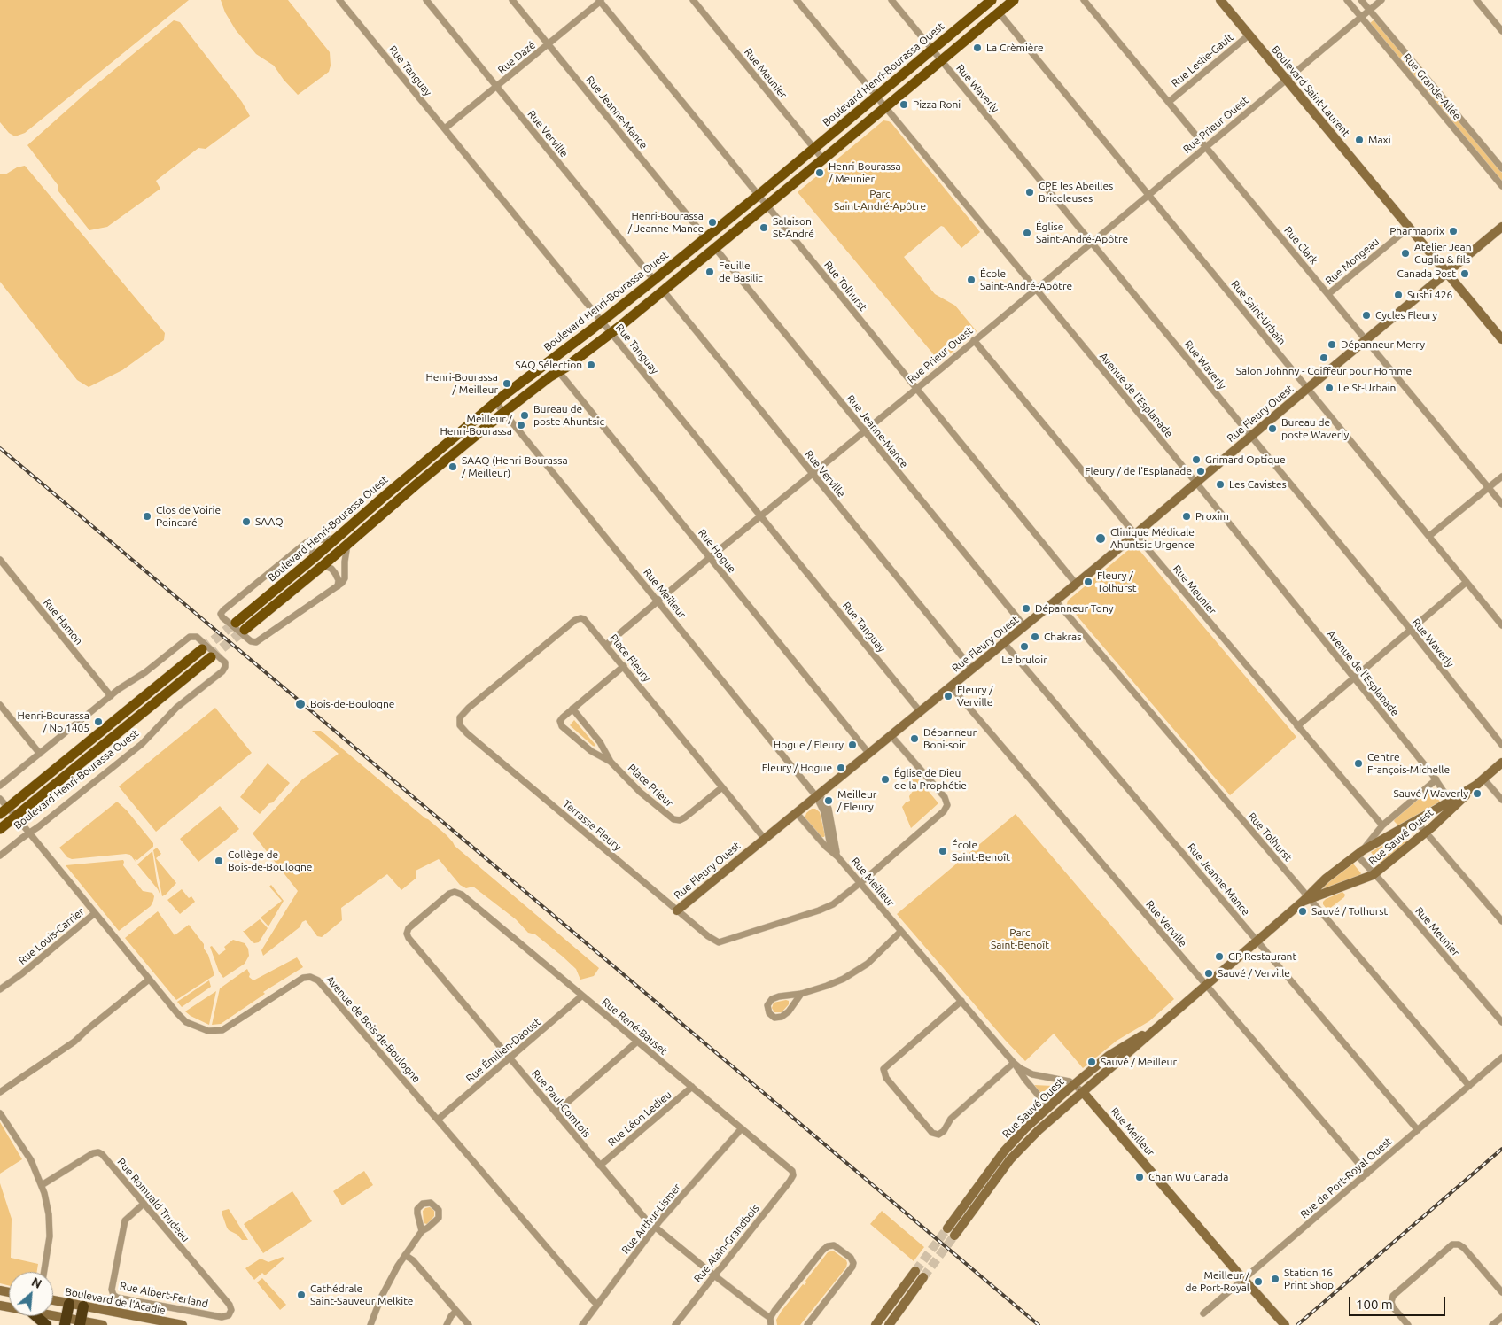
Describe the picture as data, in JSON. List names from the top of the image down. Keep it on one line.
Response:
{"streets":{"main road":["Boulevard Henri-Bourassa Ouest","Boulevard Saint-Laurent","Rue Fleury Ouest","Rue Meilleur","Rue Sauvé Ouest","Boulevard de l'Acadie"],"street":["Rue Dazé","Rue Leslie-Gault","Rue Tanguay","Rue Meunier","Rue Grande-Allée","Rue Waverly","Rue Jeanne-Mance","Rue Prieur Ouest","Rue Verville","Rue Clark","Rue Mongeau","Rue Tolhurst","Rue Saint-Urbain","Avenue de l'Esplanade","Rue Hogue","Rue Hamon","Place Fleury","Place Prieur","Terrasse Fleury","Rue Louis-Carrier","Rue René-Bauset","Avenue de Bois-de-Boulogne","Rue Émilien-Daoust","Rue Paul-Comtois","Rue Léon Ledieu","Rue de Port-Royal Ouest","Rue Romuald Trudeau","Rue Arthur-Lismer","Rue Alain-Grandbois","Rue Albert-Ferland"]},"crossings":[["Rue Dazé","Rue Tanguay"],["Rue Dazé","Rue Jeanne-Mance"],["Rue Dazé","Rue Verville"],["Rue Dazé","Rue Tolhurst"],["Rue Leslie-Gault","Boulevard Saint-Laurent"],["Rue Leslie-Gault","Rue Clark"],["Rue Tanguay","Boulevard Henri-Bourassa Ouest"],["Rue Tanguay","Rue Prieur Ouest"],["Rue Tanguay","Rue Fleury Ouest"],["Rue Meunier","Boulevard Henri-Bourassa Ouest"],["Rue Meunier","Rue Prieur Ouest"],["Rue Meunier","Rue Fleury Ouest"],["Rue Meunier","Rue Sauvé Ouest"],["Boulevard Henri-Bourassa Ouest","Rue Waverly"],["Boulevard Henri-Bourassa Ouest","Rue Jeanne-Mance"],["Boulevard Henri-Bourassa Ouest","Rue Verville"],["Boulevard Henri-Bourassa Ouest","Rue Tolhurst"],["Boulevard Henri-Bourassa Ouest","Avenue de l'Esplanade"],["Boulevard Henri-Bourassa Ouest","Rue Hogue"],["Boulevard Henri-Bourassa Ouest","Rue Meilleur"],["Boulevard Henri-Bourassa Ouest","Rue Hamon"],["Boulevard Henri-Bourassa Ouest","Avenue de Bois-de-Boulogne"],["Rue Grande-Allée","Rue Prieur Ouest"],["Rue Waverly","Rue Prieur Ouest"],["Rue Waverly","Rue Fleury Ouest"],["Boulevard Saint-Laurent","Rue Prieur Ouest"],["Boulevard Saint-Laurent","Rue Mongeau"],["Boulevard Saint-Laurent","Rue Fleury Ouest"],["Rue Jeanne-Mance","Rue Prieur Ouest"],["Rue Jeanne-Mance","Rue Fleury Ouest"],["Rue Jeanne-Mance","Rue Sauvé Ouest"],["Rue Jeanne-Mance","Rue de Port-Royal Ouest"],["Rue Prieur Ouest","Rue Verville"],["Rue Prieur Ouest","Rue Clark"],["Rue Prieur Ouest","Rue Tolhurst"],["Rue Prieur Ouest","Rue Saint-Urbain"],["Rue Prieur Ouest","Avenue de l'Esplanade"],["Rue Prieur Ouest","Rue Hogue"],["Rue Prieur Ouest","Rue Meilleur"],["Rue Prieur Ouest","Place Fleury"],["Rue Verville","Rue Fleury Ouest"],["Rue Verville","Rue Sauvé Ouest"],["Rue Verville","Rue de Port-Royal Ouest"],["Rue Clark","Rue Mongeau"],["Rue Clark","Rue Fleury Ouest"],["Rue Tolhurst","Rue Fleury Ouest"],["Rue Tolhurst","Rue Sauvé Ouest"],["Rue Tolhurst","Rue de Port-Royal Ouest"],["Rue Saint-Urbain","Rue Fleury Ouest"],["Avenue de l'Esplanade","Rue Fleury Ouest"],["Avenue de l'Esplanade","Rue Sauvé Ouest"],["Rue Fleury Ouest","Rue Hogue"],["Rue Fleury Ouest","Rue Meilleur"],["Rue Fleury Ouest","Place Fleury"],["Rue Fleury Ouest","Terrasse Fleury"],["Rue Meilleur","Terrasse Fleury"],["Rue Meilleur","Rue Sauvé Ouest"],["Rue Meilleur","Rue de Port-Royal Ouest"],["Place Fleury","Place Prieur"],["Place Fleury","Terrasse Fleury"],["Rue Louis-Carrier","Avenue de Bois-de-Boulogne"],["Rue René-Bauset","Rue Émilien-Daoust"],["Rue René-Bauset","Rue Paul-Comtois"],["Rue René-Bauset","Rue Léon Ledieu"],["Rue René-Bauset","Rue Arthur-Lismer"],["Rue René-Bauset","Rue Alain-Grandbois"],["Avenue de Bois-de-Boulogne","Rue Émilien-Daoust"],["Avenue de Bois-de-Boulogne","Rue Arthur-Lismer"],["Rue Émilien-Daoust","Rue Paul-Comtois"],["Rue Paul-Comtois","Rue Léon Ledieu"],["Rue Paul-Comtois","Rue Arthur-Lismer"],["Rue Paul-Comtois","Rue Alain-Grandbois"],["Rue Romuald Trudeau","Rue Albert-Ferland"]],"parks":["Parc Saint-André-Apôtre","Parc Saint-Benoît"],"places":["La Crèmière","Pizza Roni","Maxi","Henri-Bourassa / Meunier","CPE les Abeilles Bricoleuses","Henri-Bourassa / Jeanne-Mance","Salaison St-André","Pharmaprix","Église Saint-André-Apôtre","Atelier Jean Guglia & fils","Feuille de Basilic","Canada Post","École Saint-André-Apôtre","Sushi 426","Cycles Fleury","Dépanneur Merry","Salon Johnny - Coiffeur pour Homme","SAQ Sélection","Henri-Bourassa / Meilleur","Le St-Urbain","Bureau de poste Ahuntsic","Meilleur / Henri-Bourassa","Bureau de poste Waverly","Grimard Optique","SAAQ (Henri-Bourassa / Meilleur)","Fleury / de l'Esplanade","Les Cavistes","Clos de Voirie Poincaré","Proxim","SAAQ","Clinique Médicale Ahuntsic Urgence","Fleury / Tolhurst","Dépanneur Tony","Chakras","Le bruloir","Fleury / Verville","Bois-de-Boulogne","Henri-Bourassa / No 1405","Dépanneur Boni-soir","Hogue / Fleury","Centre François-Michelle","Fleury / Hogue","Église de Dieu de la Prophétie","Sauvé / Waverly","Meilleur / Fleury","École Saint-Benoît","Collège de Bois-de-Boulogne","Sauvé / Tolhurst","GP Restaurant","Sauvé / Verville","Sauvé / Meilleur","Chan Wu Canada","Station 16 Print Shop","Meilleur / de Port-Royal","Cathédrale Saint-Sauveur Melkite"],"scale_bar":"100 m","north":"top right"}
